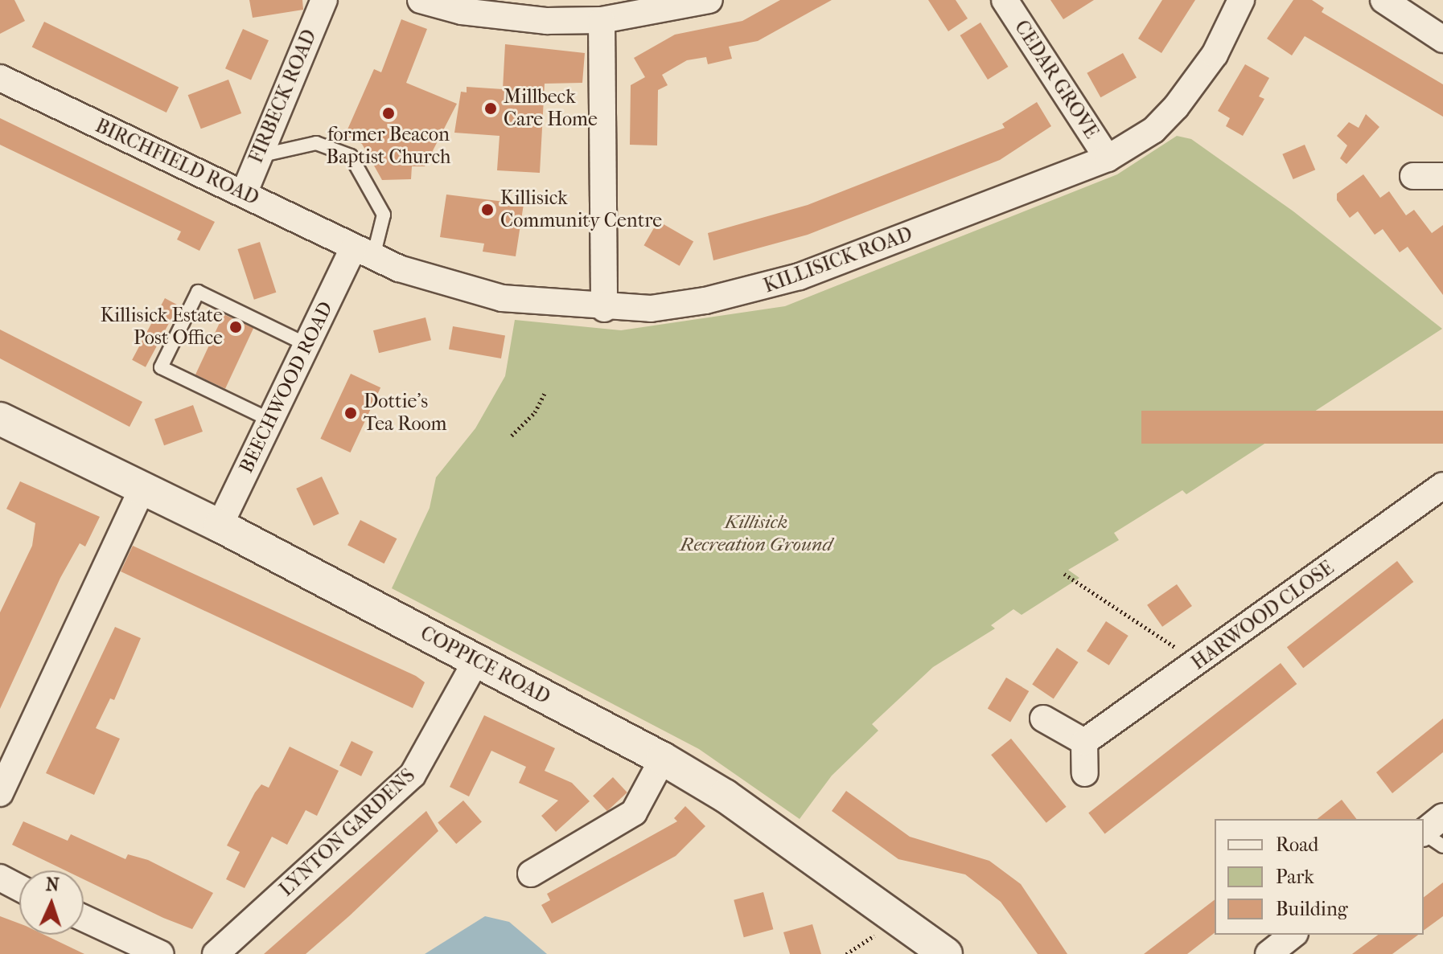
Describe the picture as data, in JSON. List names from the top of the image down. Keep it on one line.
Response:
{"streets":{"street":["CEDAR GROVE","FIRBECK ROAD","BIRCHFIELD ROAD","KILLISICK ROAD","BEECHWOOD ROAD","HARWOOD CLOSE","COPPICE ROAD","LYNTON GARDENS"]},"crossings":[["CEDAR GROVE","KILLISICK ROAD"],["FIRBECK ROAD","BIRCHFIELD ROAD"],["BIRCHFIELD ROAD","KILLISICK ROAD"],["BIRCHFIELD ROAD","BEECHWOOD ROAD"],["KILLISICK ROAD","BEECHWOOD ROAD"],["BEECHWOOD ROAD","COPPICE ROAD"],["COPPICE ROAD","LYNTON GARDENS"]],"parks":["Killisick Recreation Ground"],"places":["Millbeck Care Home","former Beacon Baptist Church","Killisick Community Centre","Killisick Estate Post Office","Dottie's Tea Room"],"legend":["Road","Park","Building"],"north":"top"}
